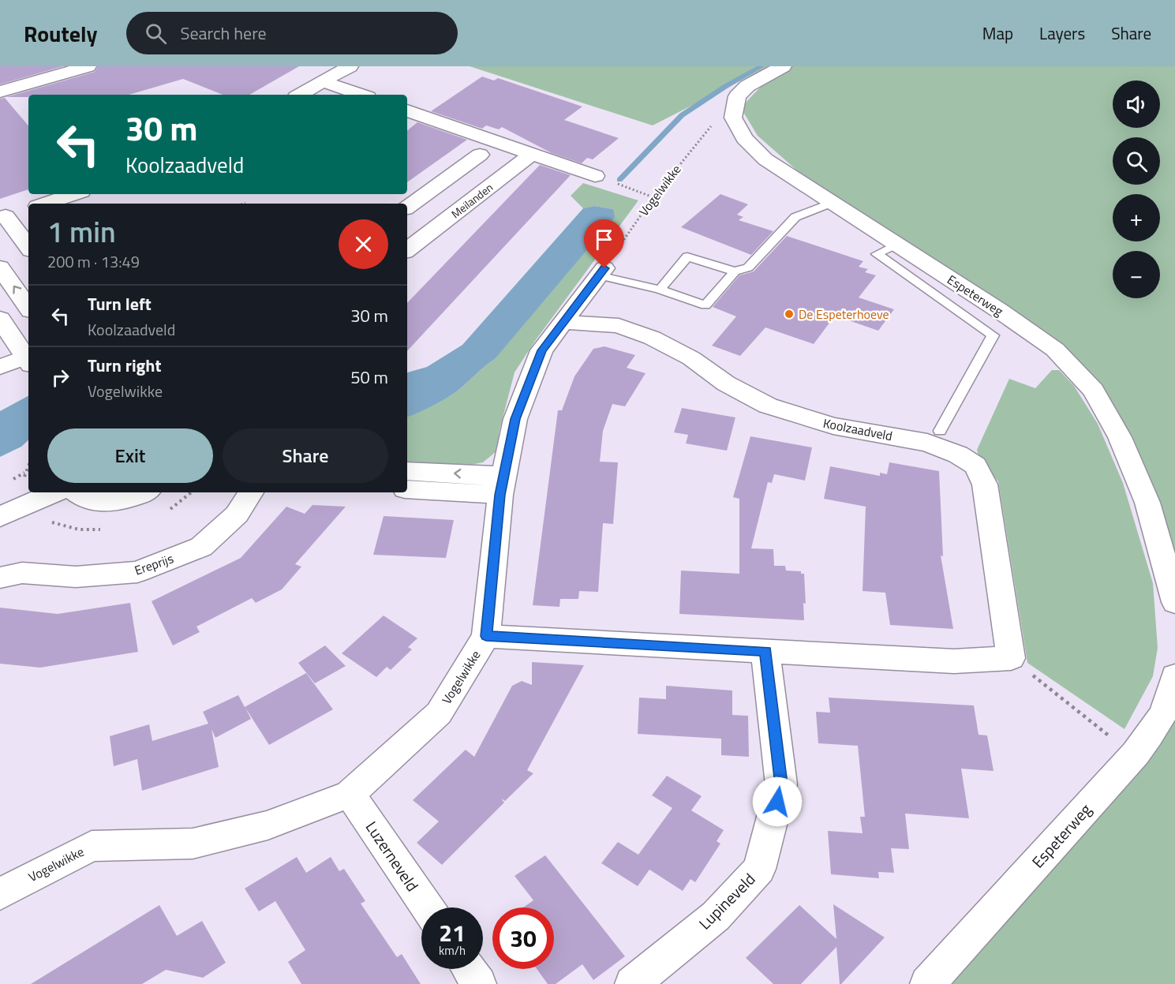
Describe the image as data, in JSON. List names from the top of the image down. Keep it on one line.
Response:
{"streets":{"street":["Vogelwikke","Meilanden","Espeterweg","Koolzaadveld","Ereprijs","Luzerneveld","Lupineveld"]},"crossings":[["Vogelwikke","Espeterweg"],["Vogelwikke","Koolzaadveld"],["Vogelwikke","Luzerneveld"]],"places":["De Espeterhoeve"],"page":{"header":"Routely","search":"Search here","nav":["Map","Layers","Share"],"map_buttons":["+","−"],"turn":["30 m","Koolzaadveld"],"heading":["1 min","200 m · 13:49"],"list":[{"name":"Turn left","note":"Koolzaadveld","value":"30 m"},{"name":"Turn right","note":"Vogelwikke","value":"50 m"}],"buttons":["Exit","Share"],"speed":"21 km/h","limit":"30"}}
